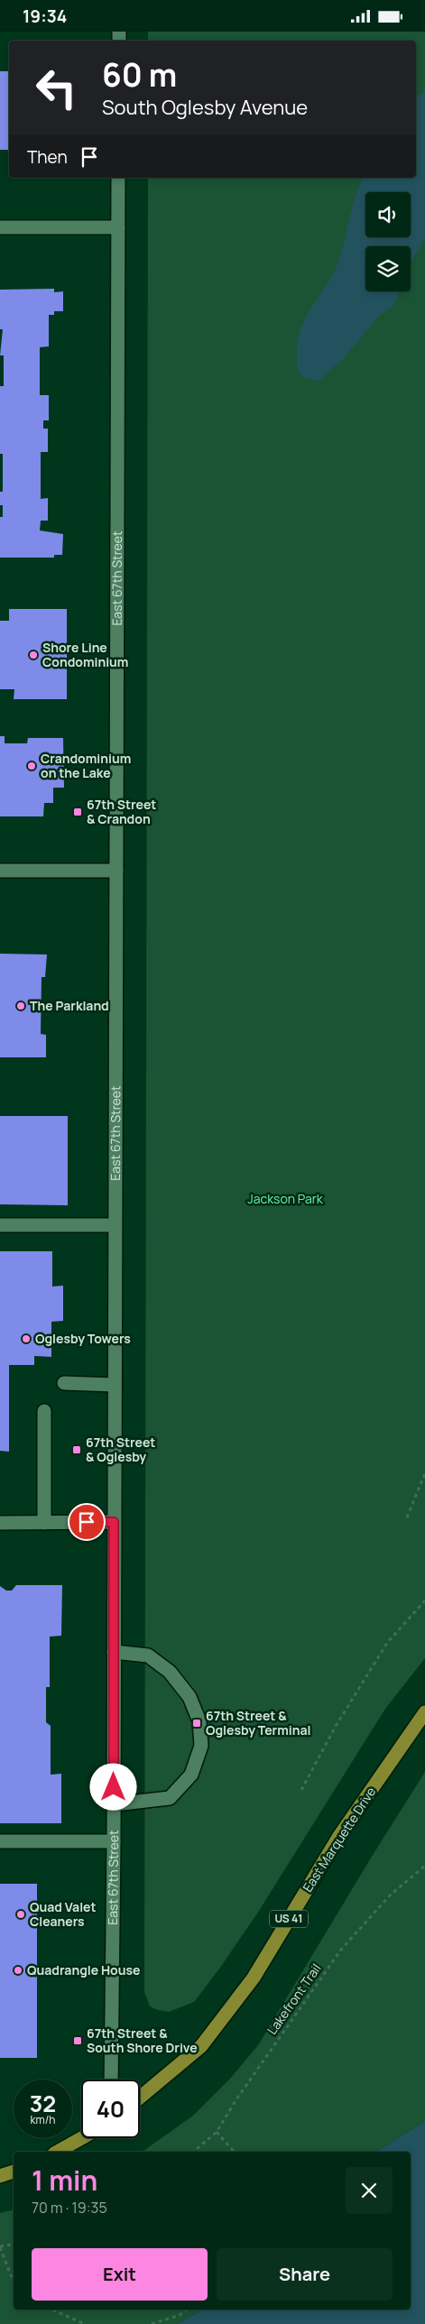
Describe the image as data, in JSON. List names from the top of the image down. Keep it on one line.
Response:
{"streets":{"main road":["East Marquette Drive","US 41"],"street":["East 67th Street"],"path":["Lakefront Trail"]},"parks":["Jackson Park"],"places":{"other":["Shore Line Condominium","Crandominium on the Lake","The Parkland","Oglesby Towers","Quad Valet Cleaners","Quadrangle House"],"transit":["67th Street & Crandon","67th Street & Oglesby","67th Street & Oglesby Terminal","67th Street & South Shore Drive"]},"page":{"status":"19:34","turn":["60 m","South Oglesby Avenue"],"then":"Then","speed":"32 km/h","limit":"40","heading":["1 min","70 m · 19:35"],"buttons":["Exit","Share"]}}
